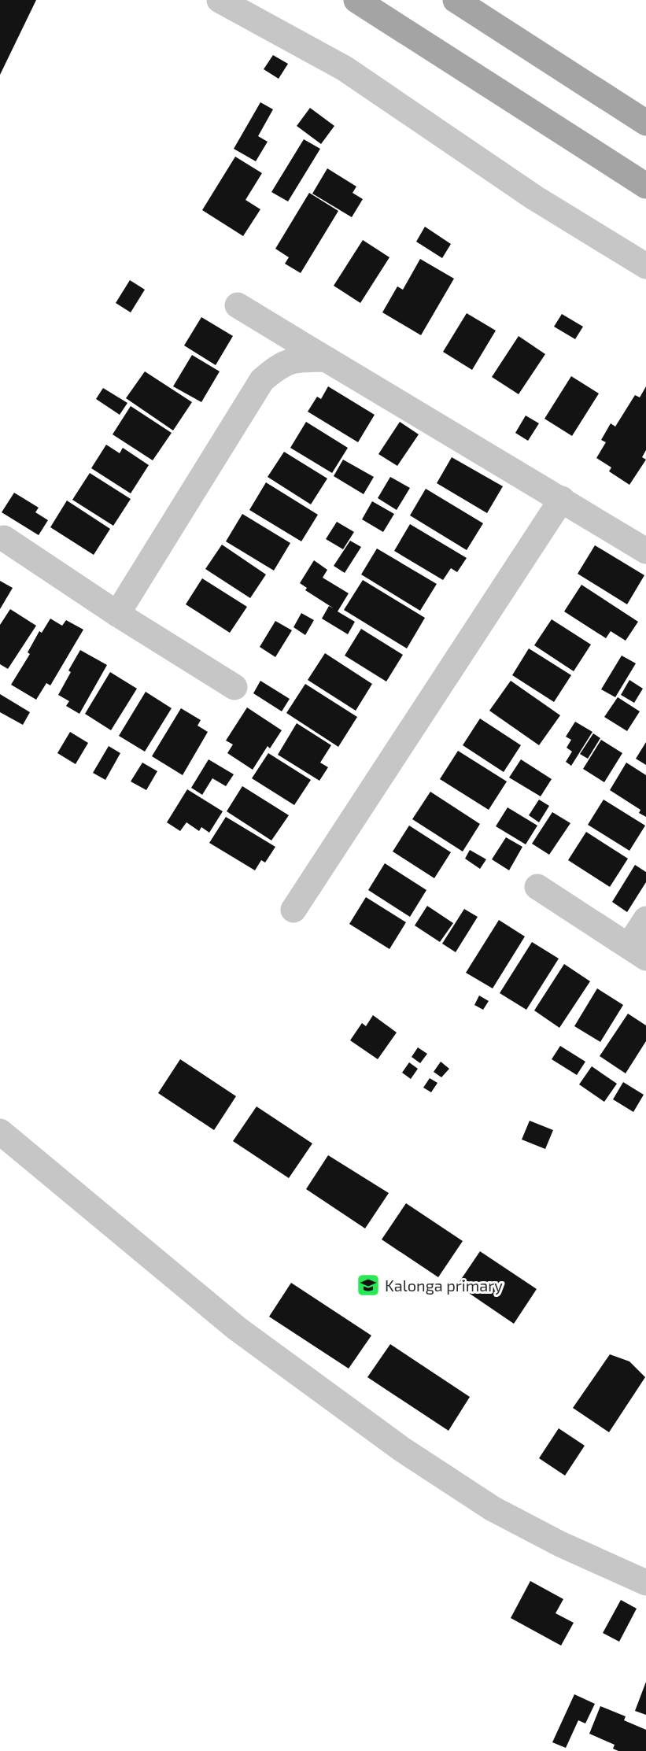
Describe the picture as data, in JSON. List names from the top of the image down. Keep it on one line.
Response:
{"places":{"school or university":["Kalonga primary"]}}
